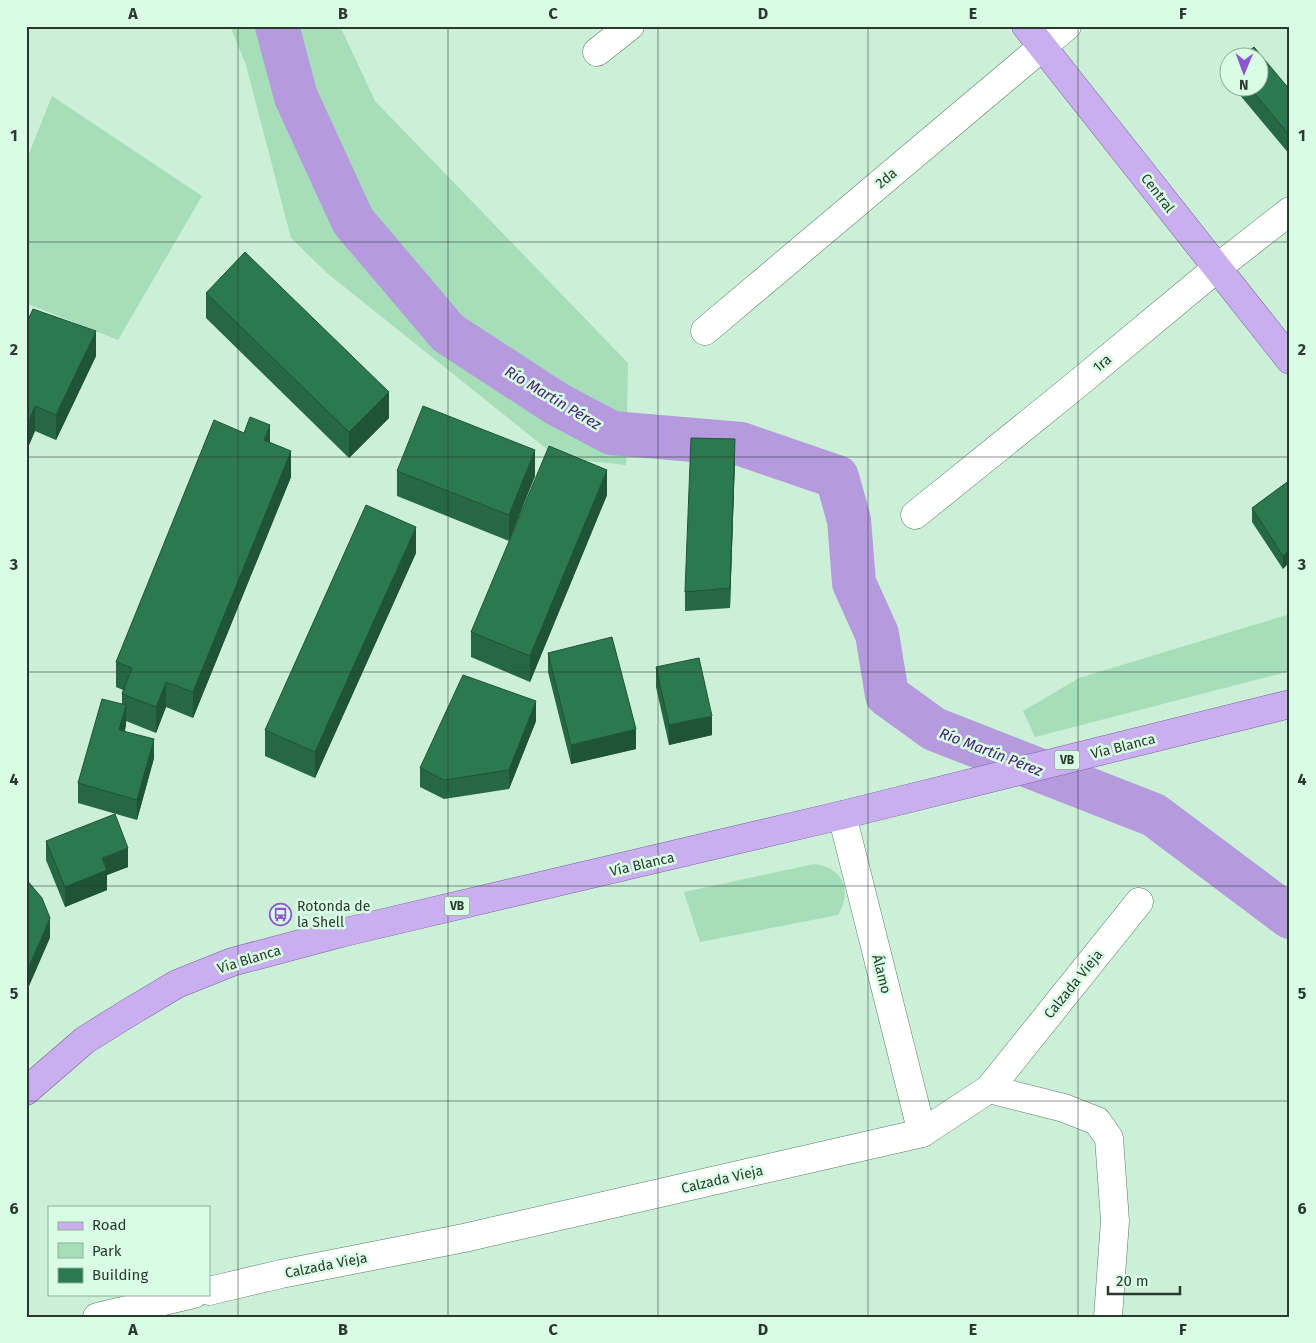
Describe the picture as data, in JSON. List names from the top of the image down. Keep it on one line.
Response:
{"streets":{"main road":["Central","Vía Blanca","VB"],"street":["2da","1ra","Álamo","Calzada Vieja"]},"crossings":[["2da","Central"],["Central","1ra"],["Vía Blanca","Álamo"],["Álamo","Calzada Vieja"]],"water":["Río Martín Pérez"],"places":{"bus stop":["Rotonda de la Shell"]},"legend":["Road","Park","Building"],"scale_bar":"20 m","north":"bottom","grid":{"columns":["A","B","C","D","E","F"],"rows":["1","2","3","4","5","6"]}}
